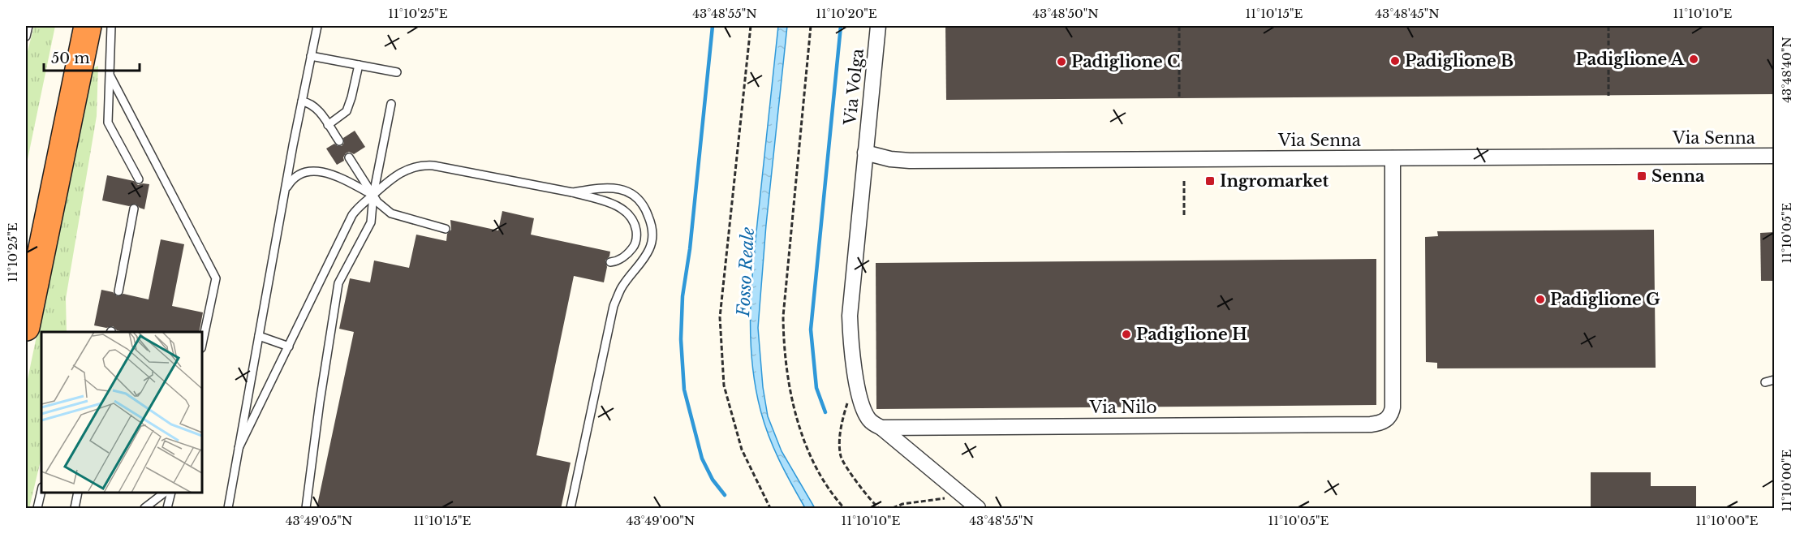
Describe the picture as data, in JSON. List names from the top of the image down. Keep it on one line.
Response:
{"streets":{"street":["Via Volga","Via Senna","Via Nilo"]},"crossings":[["Via Volga","Via Senna"],["Via Senna","Via Nilo"]],"water":["Fosso Reale"],"places":{"other":["Padiglione A","Padiglione B","Padiglione C","Padiglione G","Padiglione H"],"transit":["Senna","Ingromarket"]},"scale_bar":"50 m","coordinates":["11°10'25\"E","43°48'55\"N","11°10'20\"E","43°48'50\"N","11°10'15\"E","43°48'45\"N","11°10'10\"E","43°48'40\"N","11°10'05\"E","11°10'00\"E","43°49'05\"N","43°49'00\"N"]}
